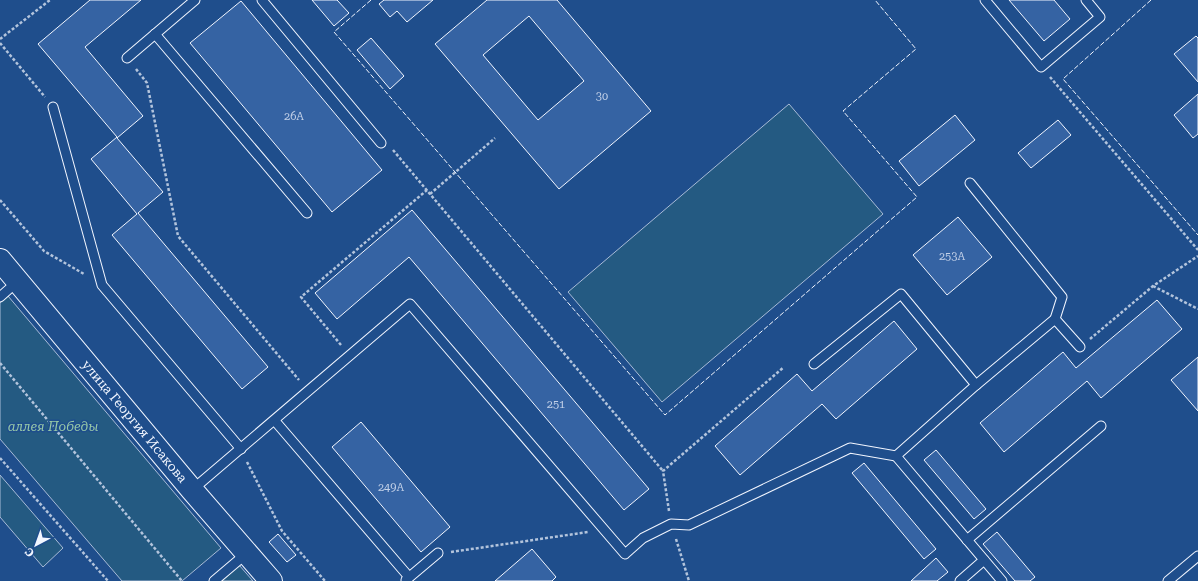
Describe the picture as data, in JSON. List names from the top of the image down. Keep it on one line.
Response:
{"streets":{"street":["улица Георгия Исакова"]},"parks":["аллея Победы"],"house_numbers":["30","26А","253А","251","249А"],"north":"bottom left"}
